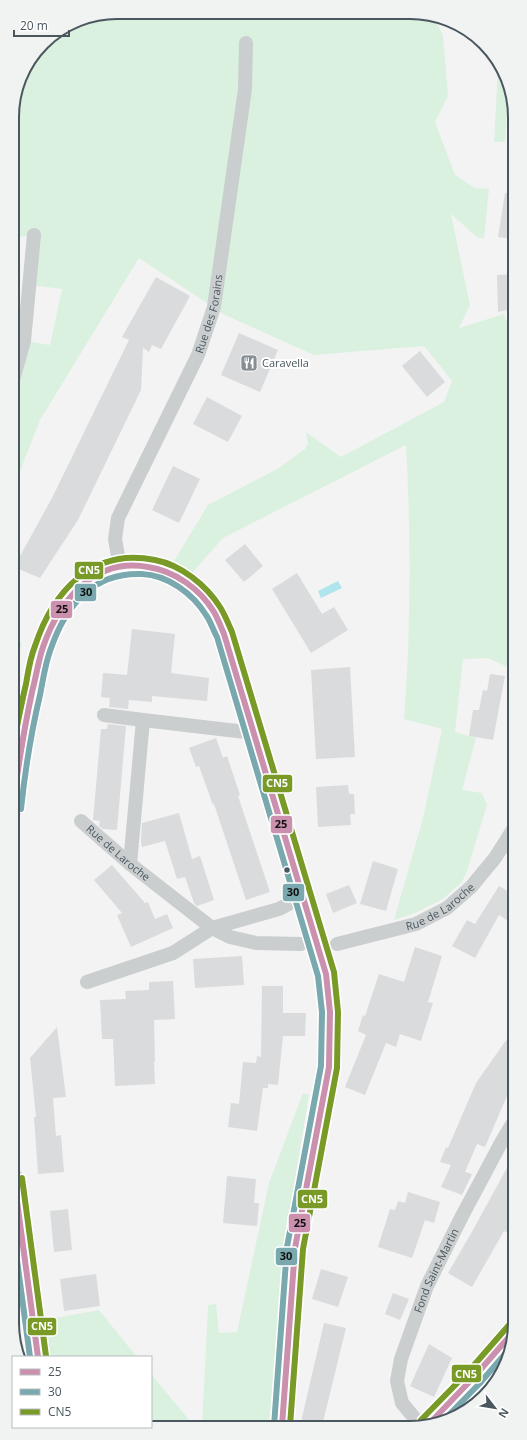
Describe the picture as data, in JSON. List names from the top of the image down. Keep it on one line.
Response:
{"streets":{"street":["Rue des Forains","Rue de Laroche","Fond Saint-Martin"]},"places":{"restaurant":["Caravella"]},"lines":["transit line CN5","transit line 25","transit line 30"],"legend":["25","30","CN5"],"scale_bar":"20 m","north":"bottom right"}
